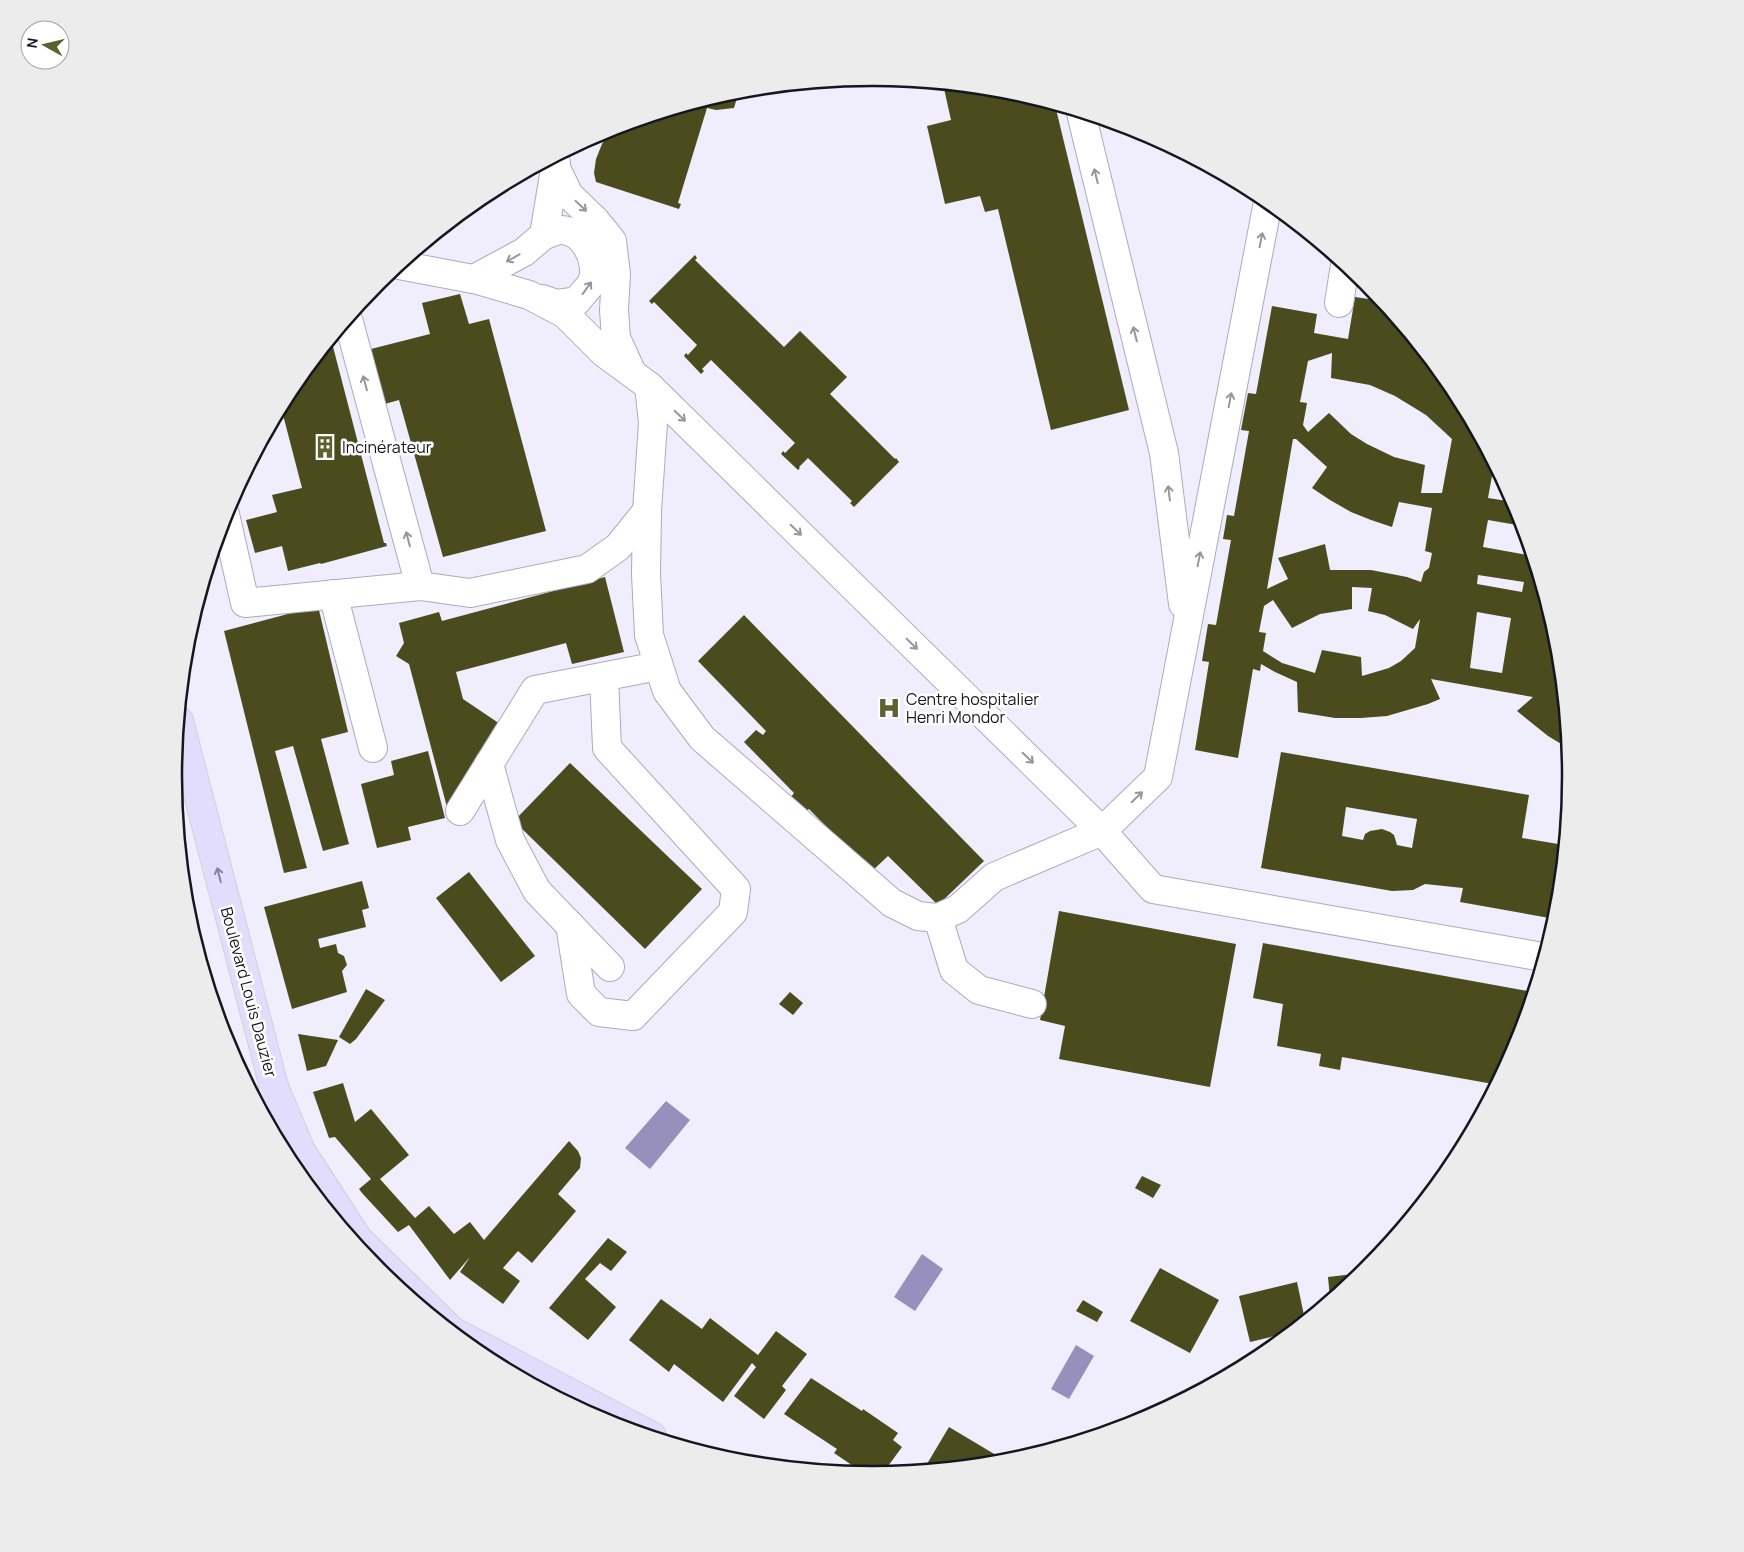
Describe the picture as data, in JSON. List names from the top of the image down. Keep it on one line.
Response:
{"streets":{"main road":["Boulevard Louis Dauzier"]},"one_way":["Boulevard Louis Dauzier"],"places":{"building":["Incinérateur"],"hospital":["Centre hospitalier Henri Mondor"]},"north":"left"}
